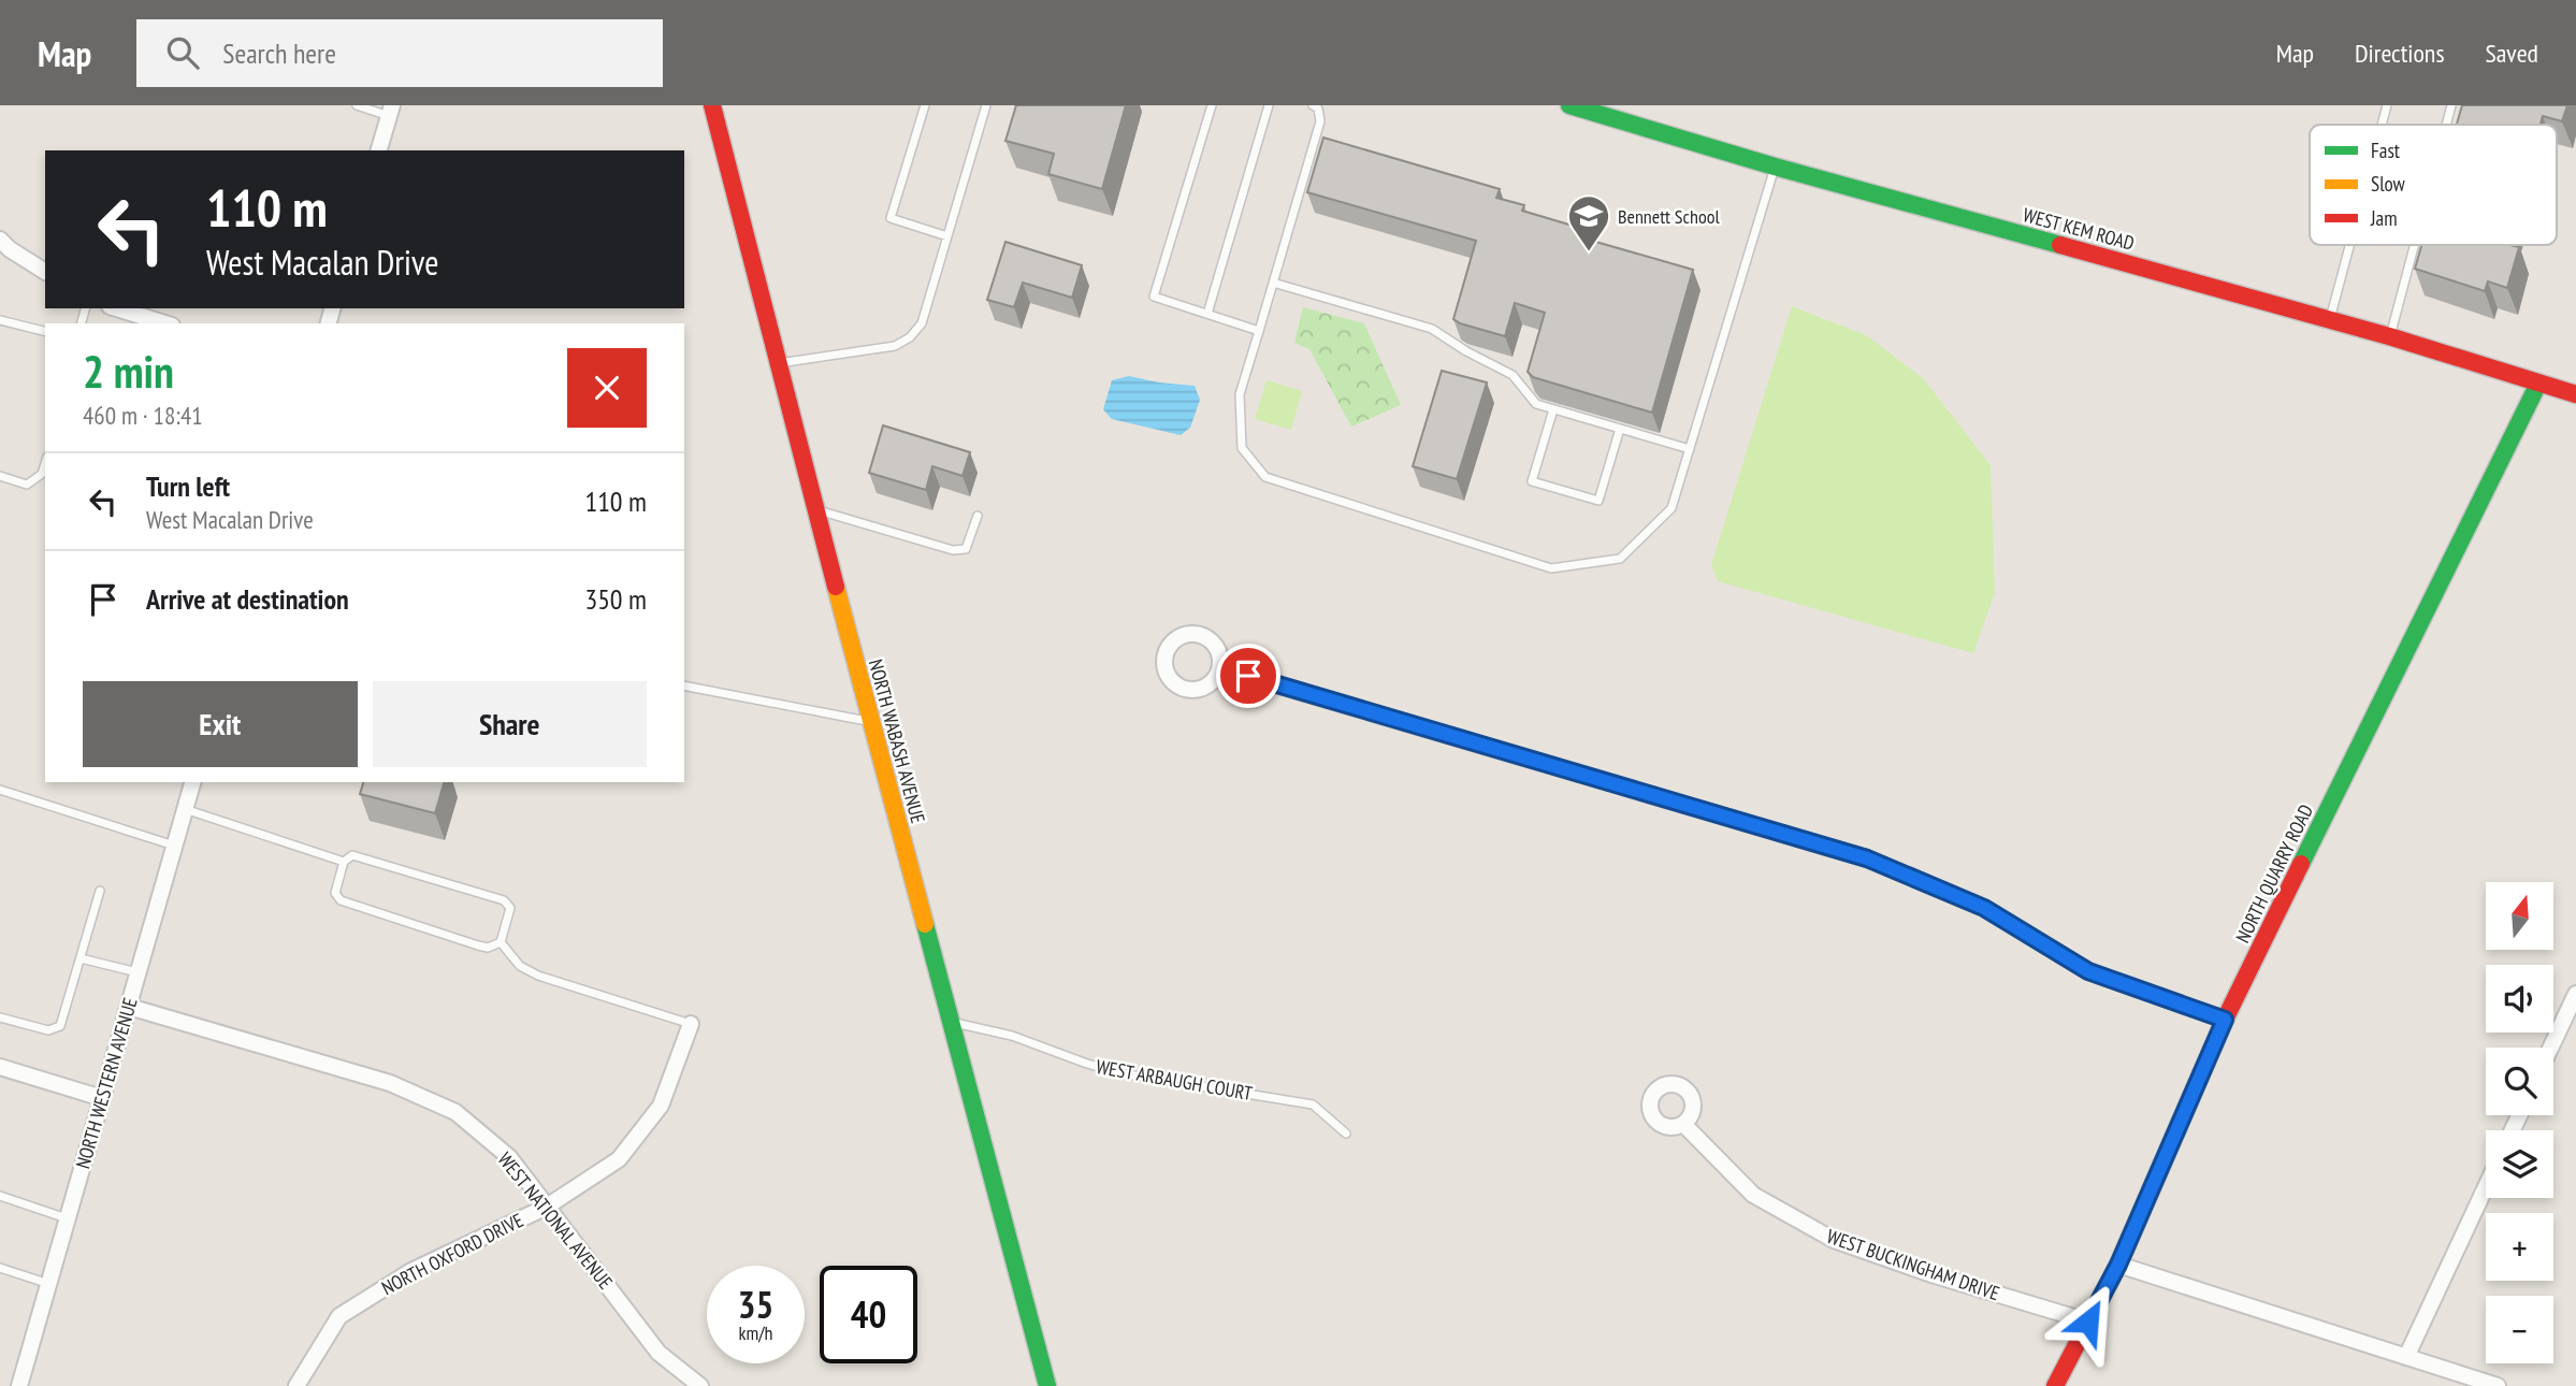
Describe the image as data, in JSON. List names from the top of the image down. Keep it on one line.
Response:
{"streets":{"street":["WEST KEM ROAD","NORTH WABASH AVENUE","NORTH QUARRY ROAD","NORTH WESTERN AVENUE","WEST NATIONAL AVENUE","NORTH OXFORD DRIVE","WEST BUCKINGHAM DRIVE"],"lane":["WEST ARBAUGH COURT"]},"crossings":[["WEST KEM ROAD","NORTH QUARRY ROAD"],["NORTH WABASH AVENUE","WEST ARBAUGH COURT"],["NORTH QUARRY ROAD","WEST BUCKINGHAM DRIVE"],["NORTH WESTERN AVENUE","WEST NATIONAL AVENUE"],["WEST NATIONAL AVENUE","NORTH OXFORD DRIVE"]],"places":{"school or university":["Bennett School"]},"legend":["Fast","Slow","Jam"],"north":"top","page":{"header":"Map","search":"Search here","nav":["Map","Directions","Saved"],"turn":["110 m","West Macalan Drive"],"heading":["2 min","460 m · 18:41"],"list":[{"name":"Turn left","note":"West Macalan Drive","value":"110 m"},{"name":"Arrive at destination","value":"350 m"}],"buttons":["Exit","Share"],"map_buttons":["+","−"],"speed":"35 km/h","limit":"40"}}
